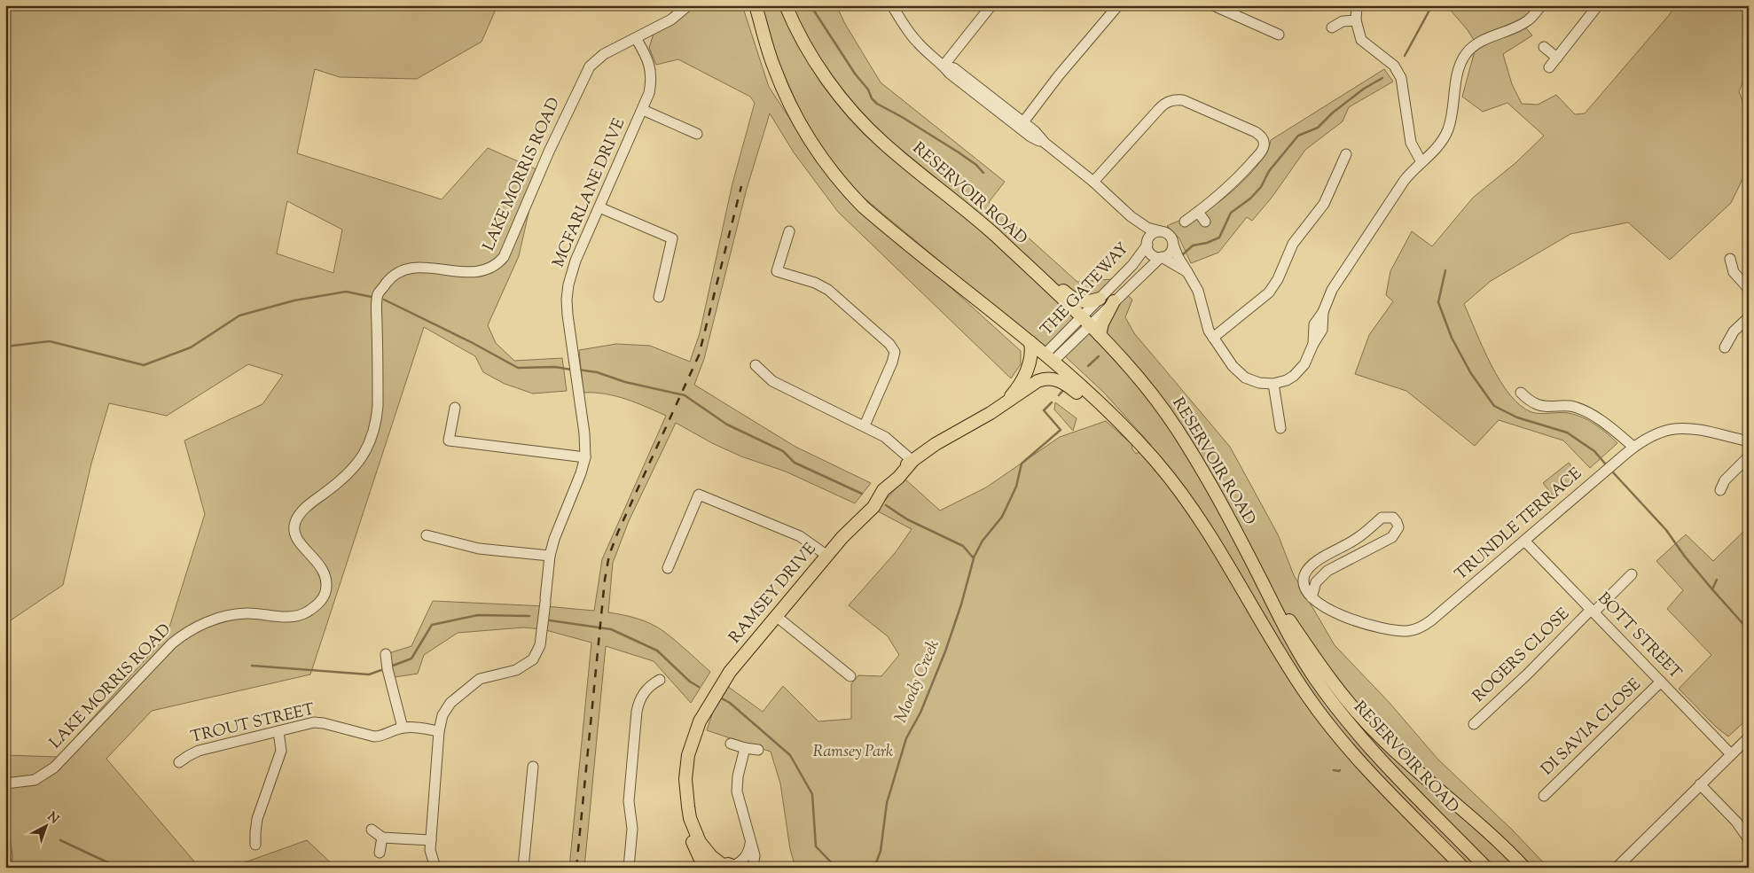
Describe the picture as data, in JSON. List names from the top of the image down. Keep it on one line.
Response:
{"streets":{"main road":["RESERVOIR ROAD","RAMSEY DRIVE"],"street":["LAKE MORRIS ROAD","MCFARLANE DRIVE","THE GATEWAY","TRUNDLE TERRACE","BOTT STREET","ROGERS CLOSE","TROUT STREET","DI SAVIA CLOSE"]},"crossings":[["LAKE MORRIS ROAD","MCFARLANE DRIVE"],["MCFARLANE DRIVE","TROUT STREET"],["RESERVOIR ROAD","THE GATEWAY"],["TRUNDLE TERRACE","BOTT STREET"],["BOTT STREET","ROGERS CLOSE"],["BOTT STREET","DI SAVIA CLOSE"]],"water":["Moody Creek"],"parks":["Ramsey Park"],"north":"top right"}
